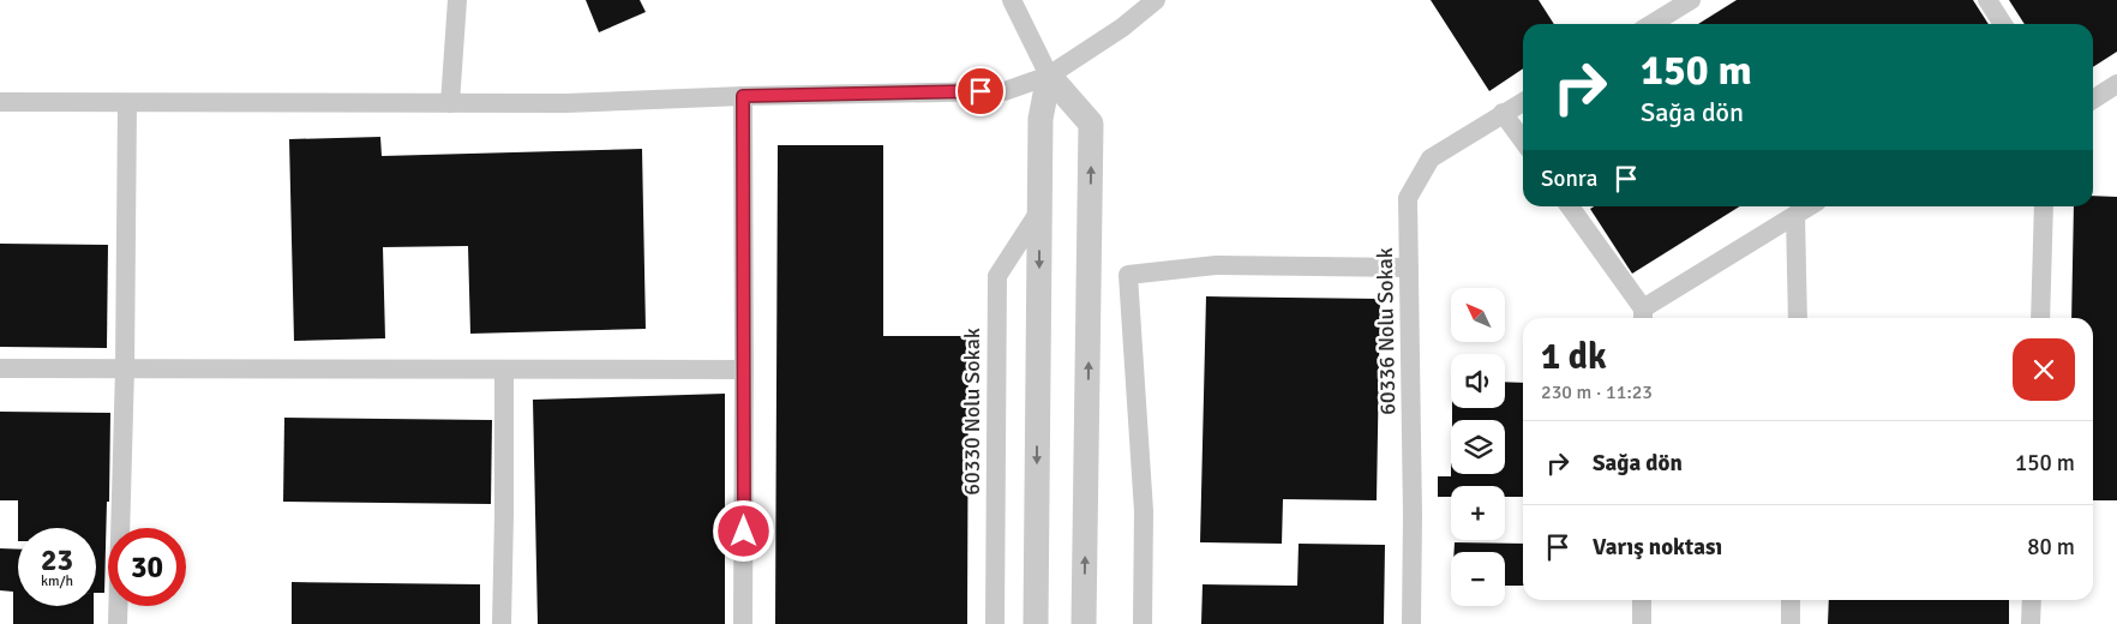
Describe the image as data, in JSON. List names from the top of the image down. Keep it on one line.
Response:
{"streets":{"street":["60336 Nolu Sokak","60330 Nolu Sokak"]},"north":"top left","page":{"turn":["150 m","Sağa dön"],"then":"Sonra","map_buttons":["+","−"],"heading":["1 dk","230 m · 11:23"],"list":[{"name":"Sağa dön","value":"150 m"},{"name":"Varış noktası","value":"80 m"}],"speed":"23 km/h","limit":"30"}}
